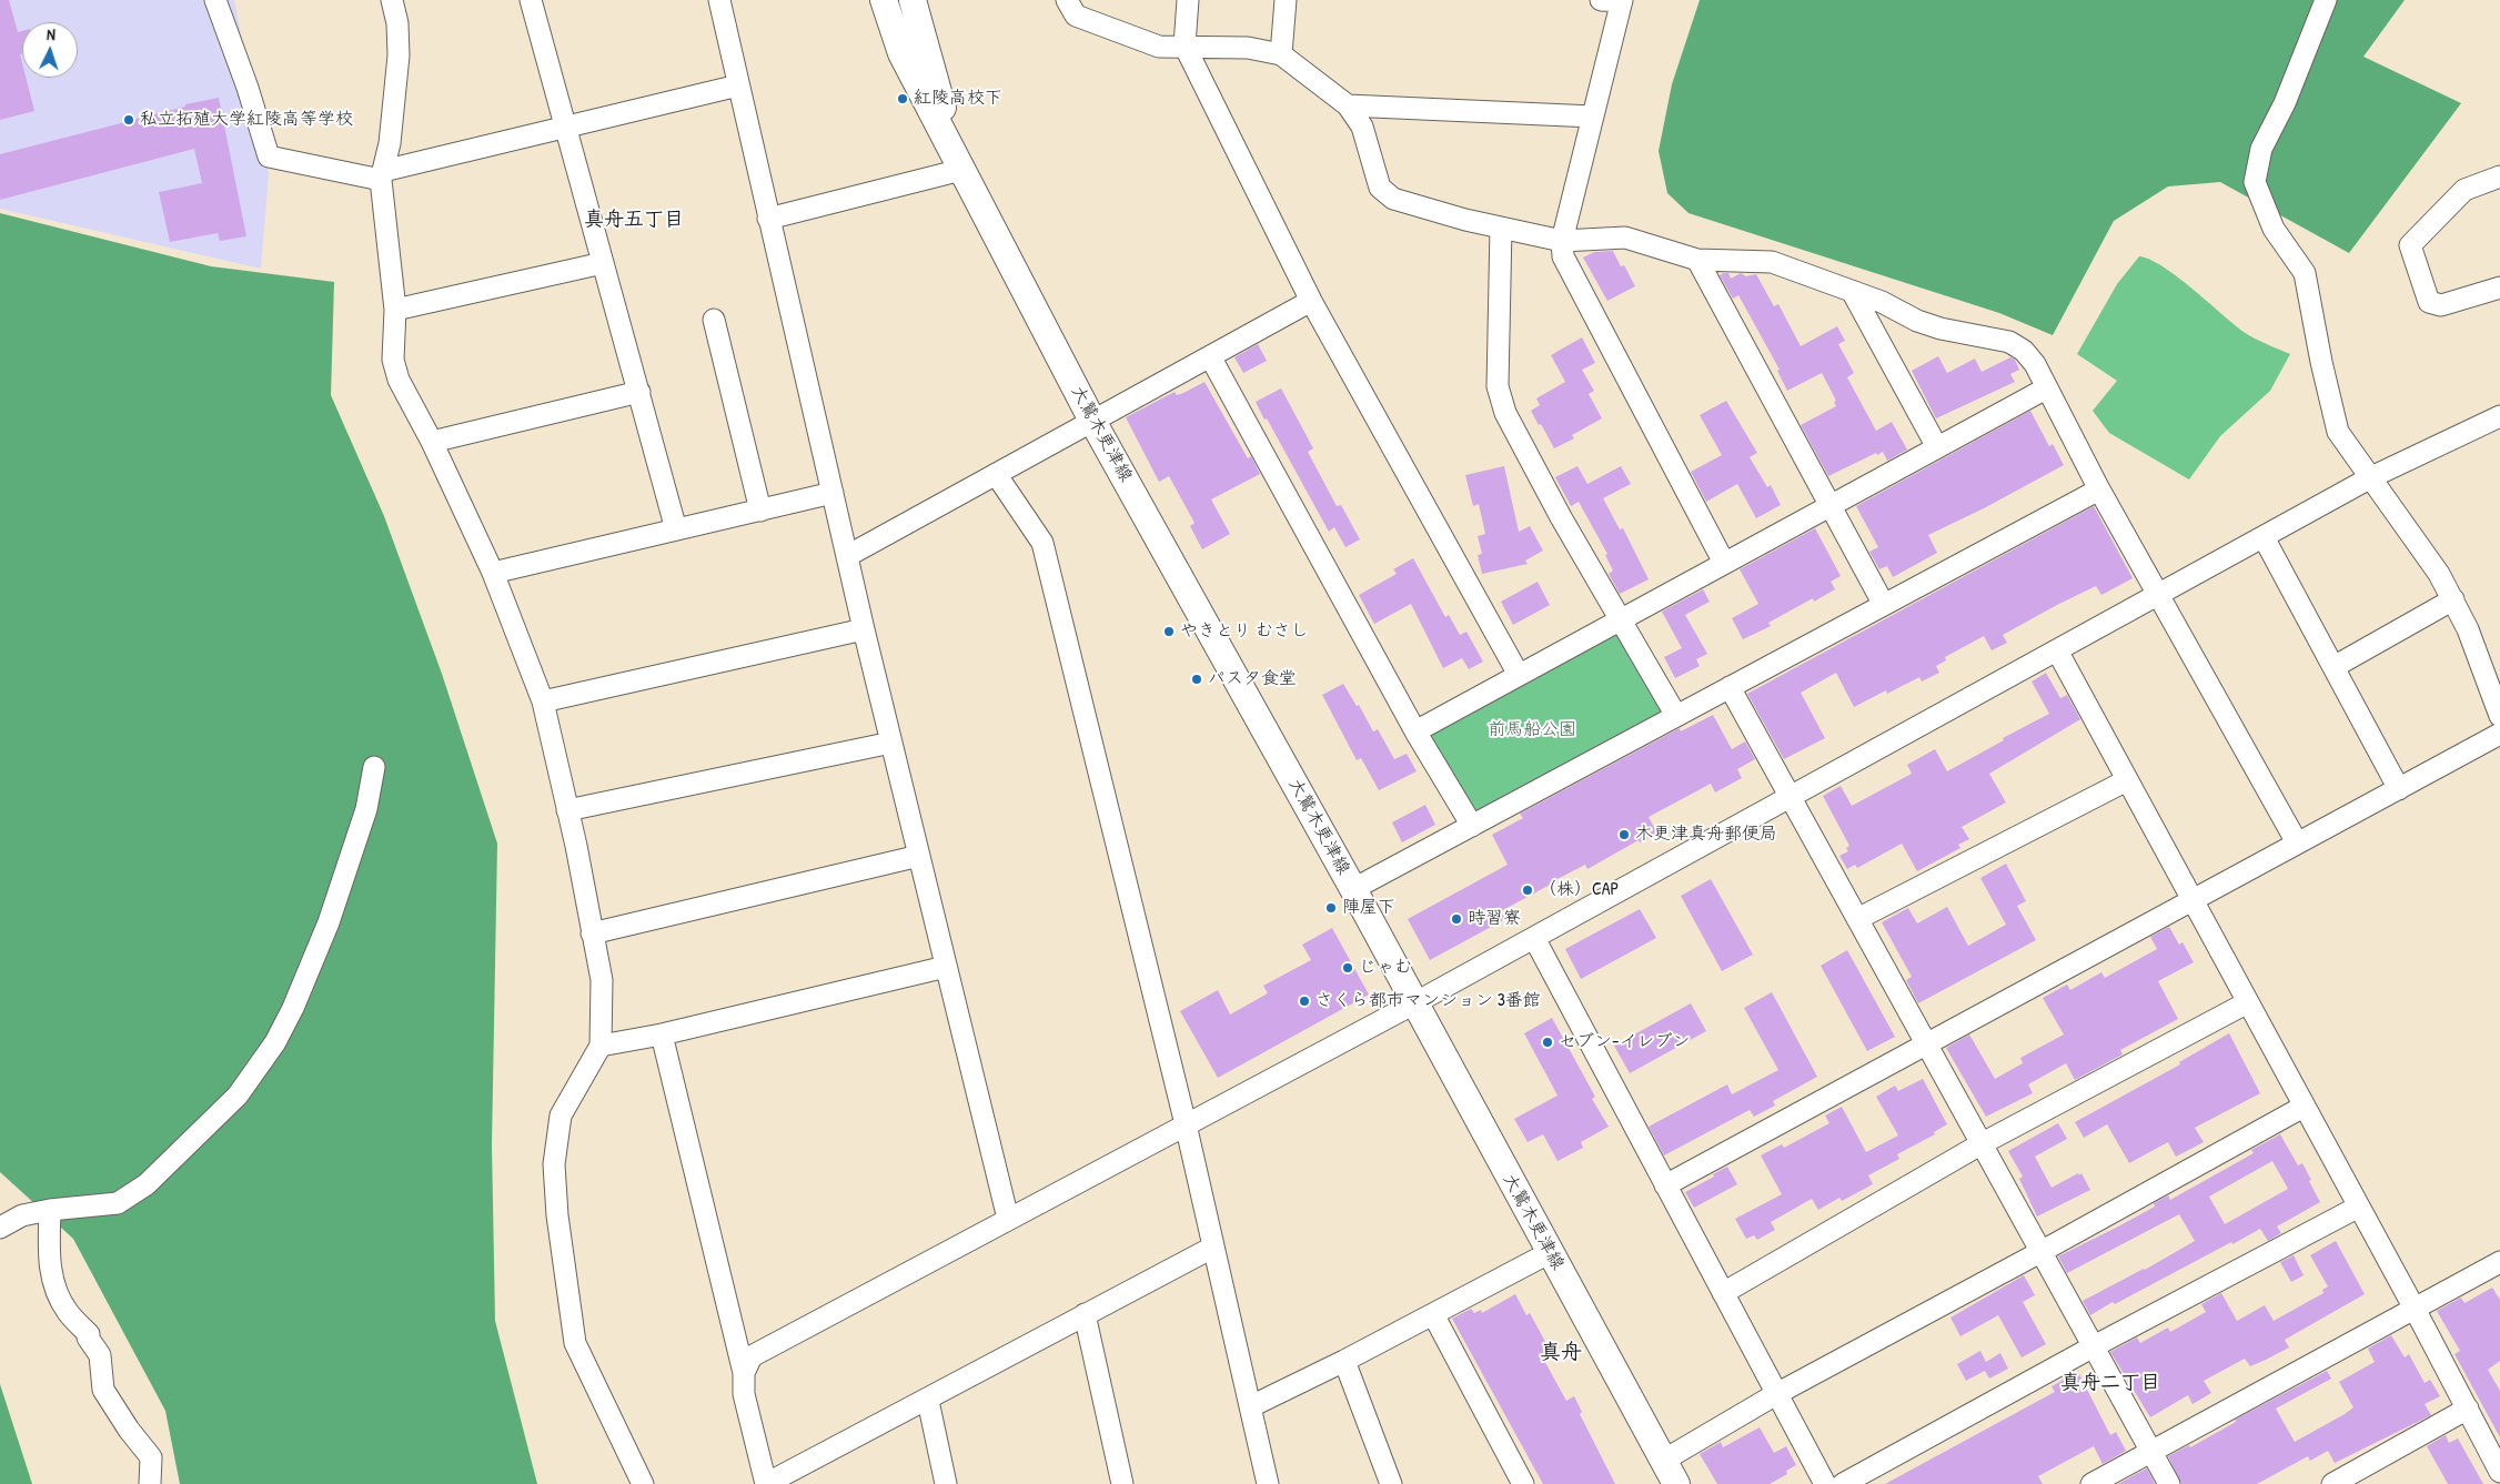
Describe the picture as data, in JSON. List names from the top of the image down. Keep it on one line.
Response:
{"streets":{"main road":["大鷲木更津線"]},"districts":["真舟五丁目","真舟","真舟二丁目"],"parks":["前馬船公園"],"places":["紅陵高校下","私立拓殖大学紅陵高等学校","やきとり むさし","パスタ食堂","木更津真舟郵便局","（株）CAP","陣屋下","時習寮","じゃむ","さくら都市マンション 3番館","セブン-イレブン"],"north":"top"}
